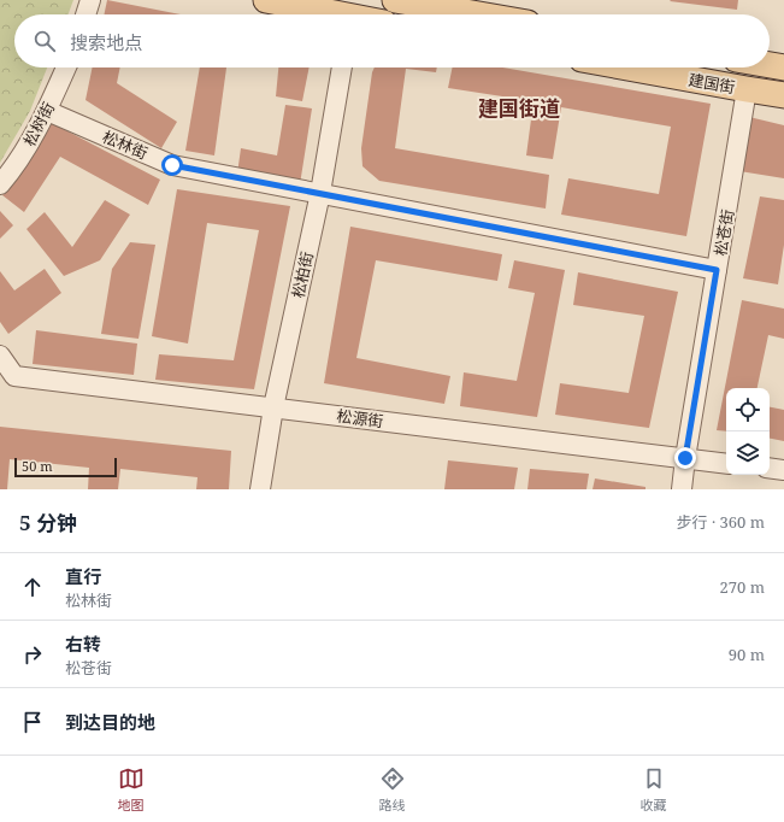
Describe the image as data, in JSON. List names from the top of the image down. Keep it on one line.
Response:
{"streets":{"main road":["建国街"],"street":["松树街","松林街","松苍街","松柏街","松源街"]},"crossings":[["建国街","松苍街"],["松树街","松林街"],["松林街","松苍街"],["松林街","松柏街"],["松苍街","松源街"],["松柏街","松源街"]],"districts":["建国街道"],"scale_bar":"50 m","page":{"search":"搜索地点","scale":"50 m","heading":["5 分钟","步行 · 360 m"],"list":[["直行","松林街","270 m"],["右转","松苍街","90 m"],"到达目的地"],"nav":["地图","路线","收藏"]}}
